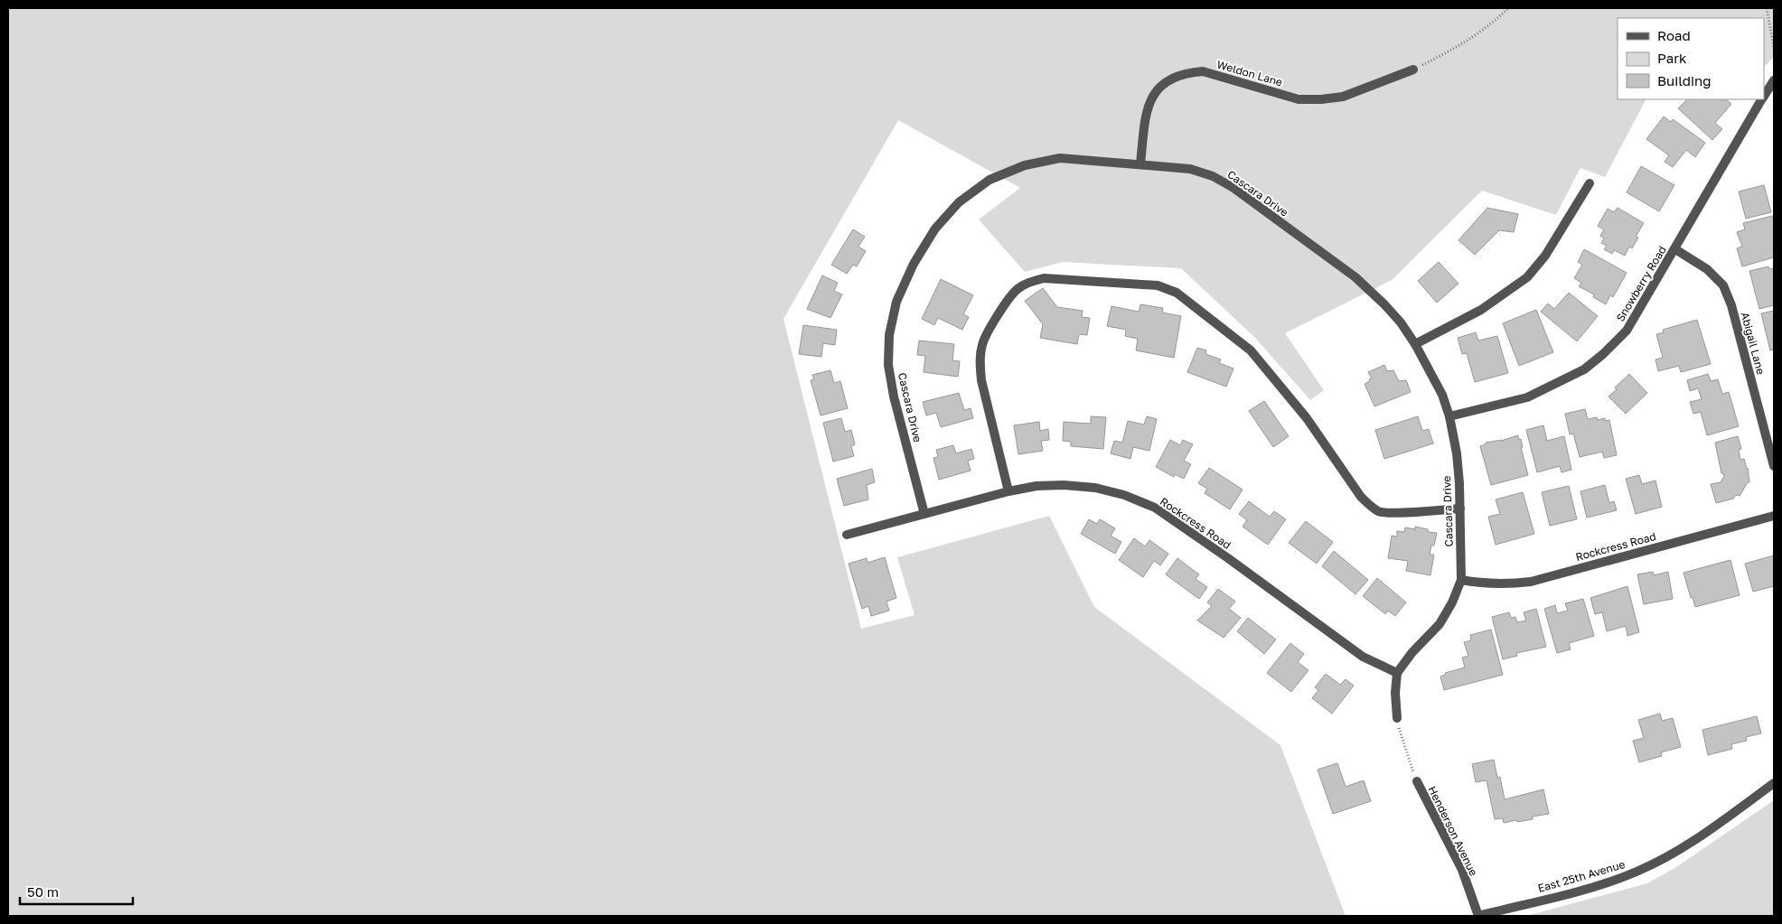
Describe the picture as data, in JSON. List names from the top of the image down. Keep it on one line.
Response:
{"streets":{"street":["Weldon Lane","Cascara Drive","Snowberry Road","Abigail Lane","Rockcress Road","Henderson Avenue","East 25th Avenue"]},"crossings":[["Weldon Lane","Cascara Drive"],["Cascara Drive","Snowberry Road"],["Cascara Drive","Rockcress Road"],["Snowberry Road","Abigail Lane"],["Henderson Avenue","East 25th Avenue"]],"legend":["Road","Park","Building"],"scale_bar":"50 m"}
